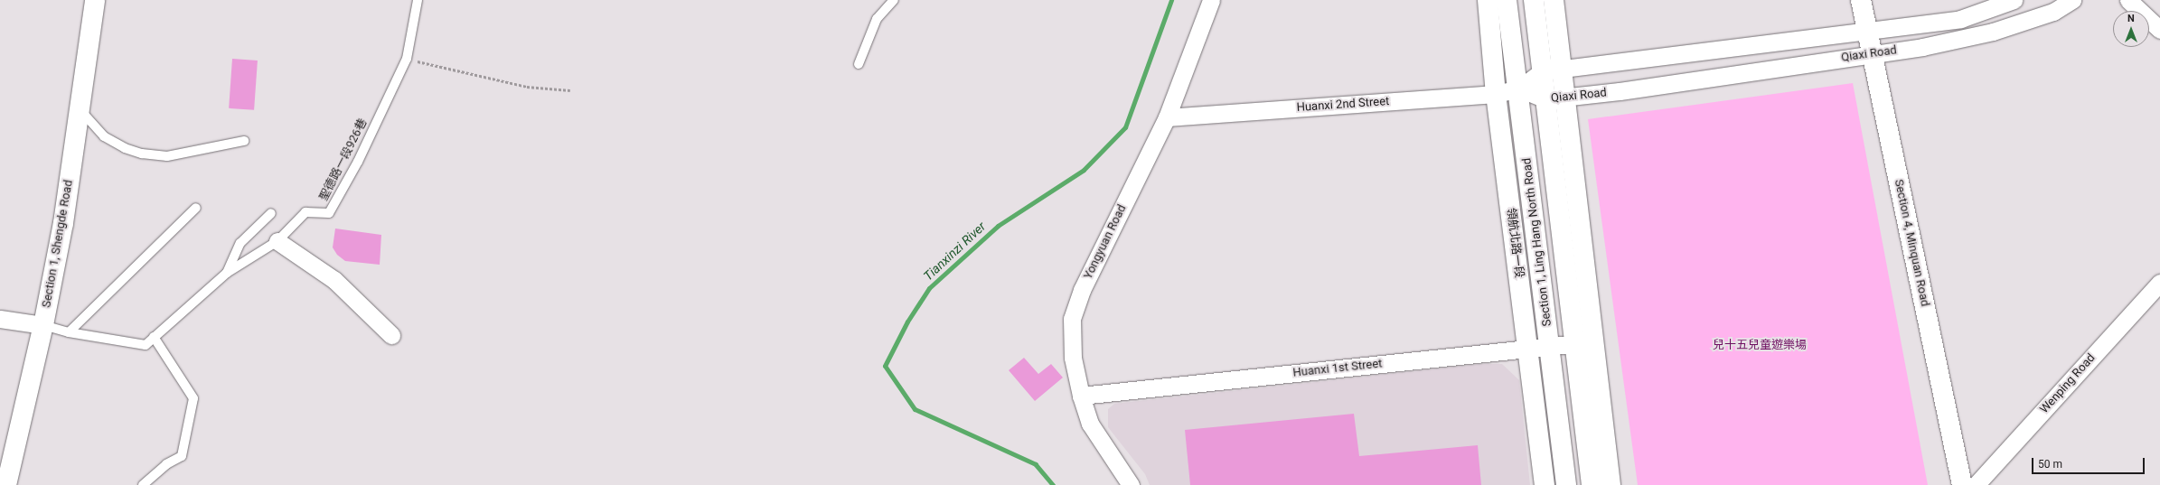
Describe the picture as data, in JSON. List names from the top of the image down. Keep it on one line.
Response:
{"streets":{"street":["Qiaxi Road","Huanxi 2nd Street","Yongyuan Road","Section 1, Ling Hang North Road","領航北路一段","Section 4, Minquan Road","Section 1, Shengde Road","Huanxi 1st Street","Wenping Road"],"lane":["聖德路一段926巷"]},"crossings":[["Qiaxi Road","Huanxi 2nd Street"],["Qiaxi Road","Section 1, Ling Hang North Road"],["Qiaxi Road","Section 4, Minquan Road"],["Huanxi 2nd Street","Yongyuan Road"],["Huanxi 2nd Street","Section 1, Ling Hang North Road"],["Huanxi 2nd Street","領航北路一段"],["聖德路一段926巷","Section 1, Shengde Road"],["Yongyuan Road","Huanxi 1st Street"],["Section 1, Ling Hang North Road","Huanxi 1st Street"],["領航北路一段","Huanxi 1st Street"]],"water":["Tianxinzi River"],"parks":["兒十五兒童遊樂場"],"scale_bar":"50 m","north":"top"}
